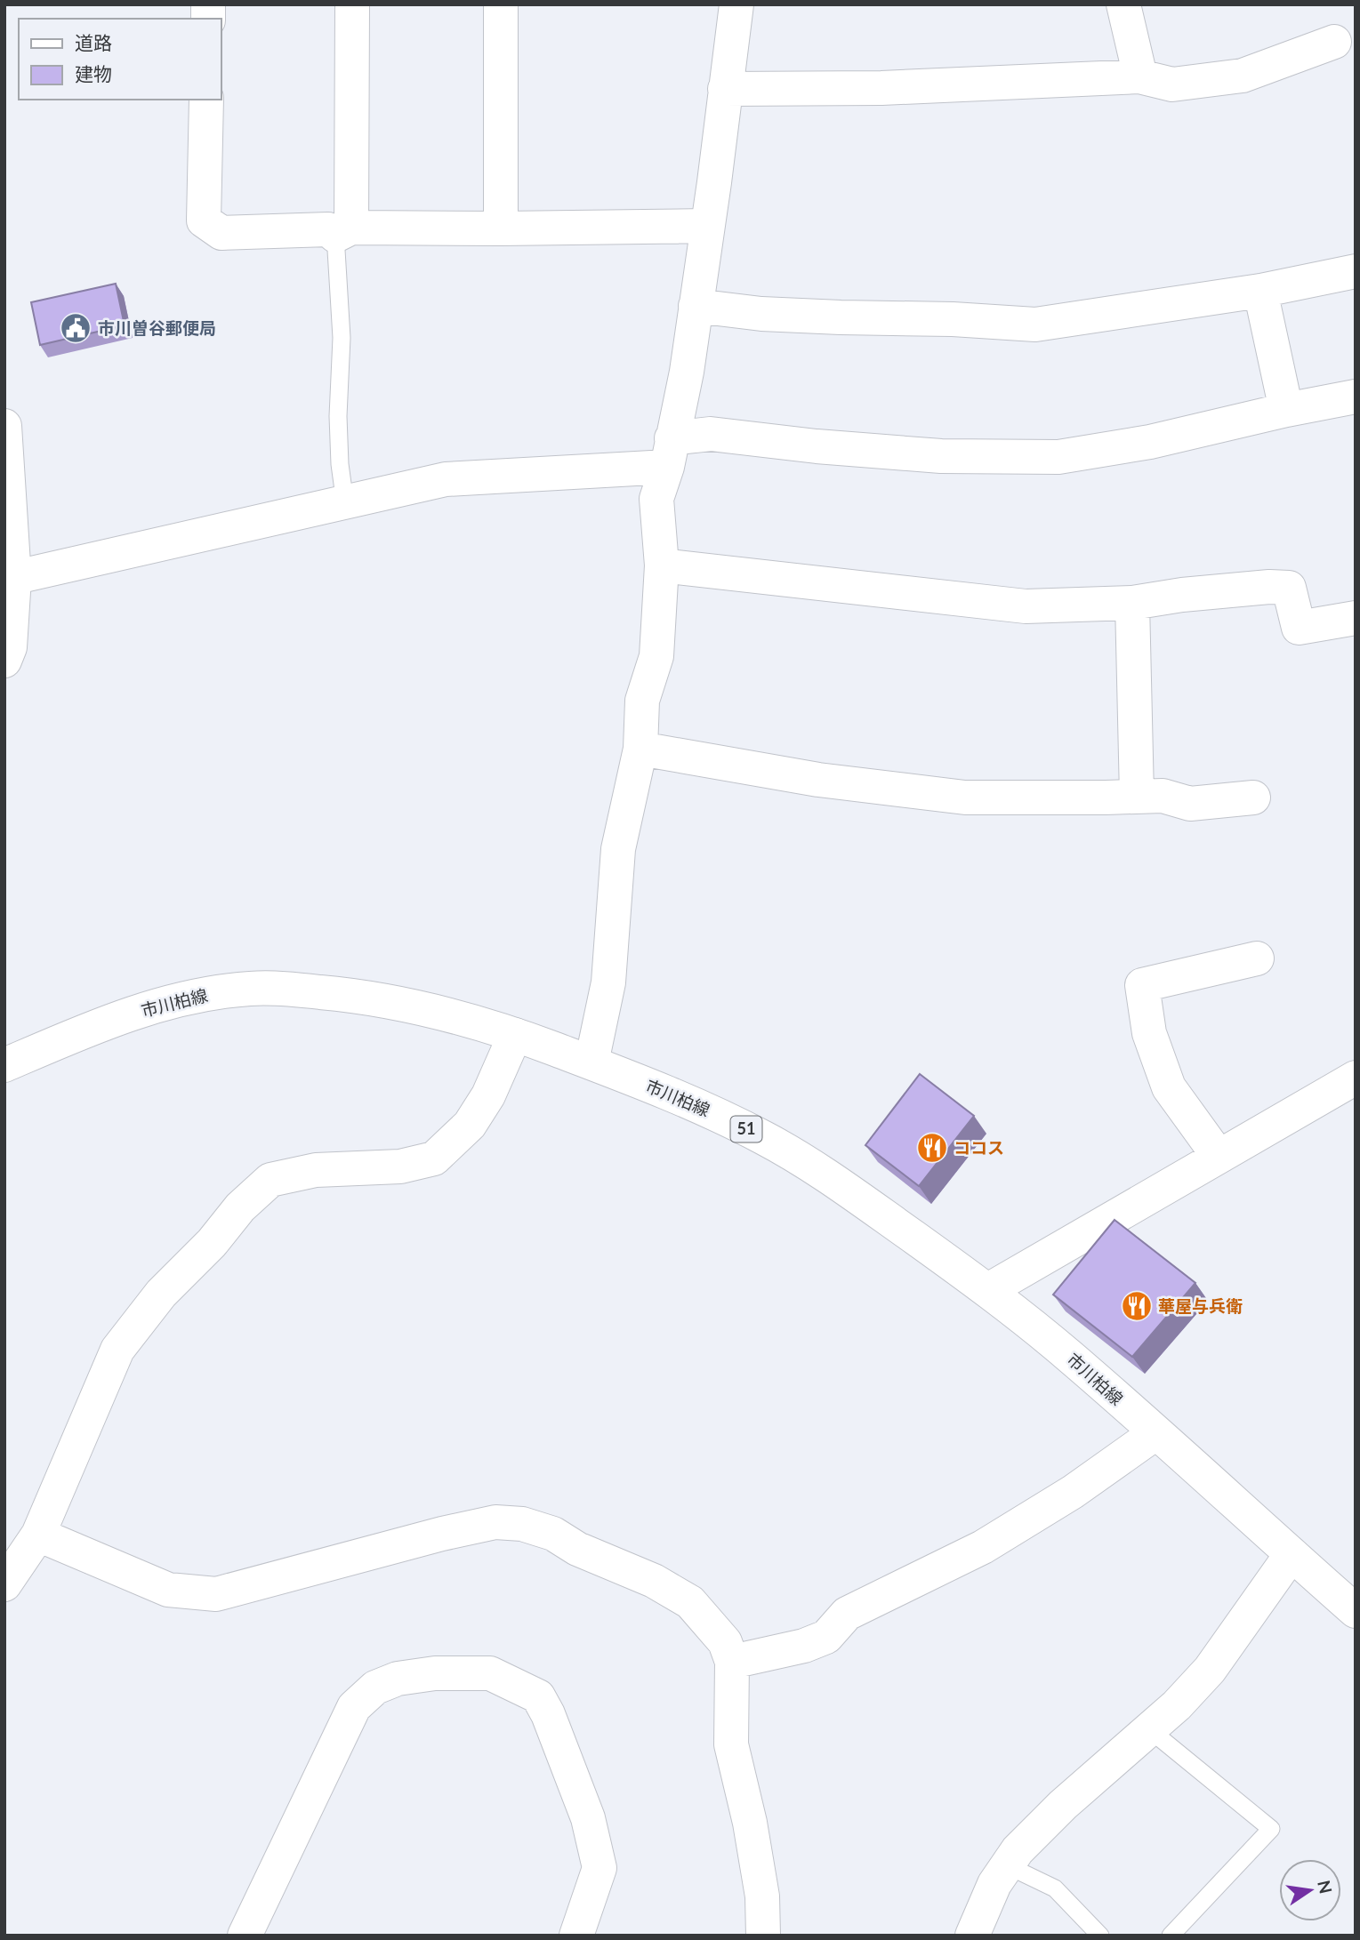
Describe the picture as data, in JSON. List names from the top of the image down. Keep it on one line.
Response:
{"streets":{"street":["市川柏線","51"]},"places":{"public building":["市川曽谷郵便局"],"restaurant":["ココス","華屋与兵衛"]},"legend":["道路","建物"],"north":"right"}
